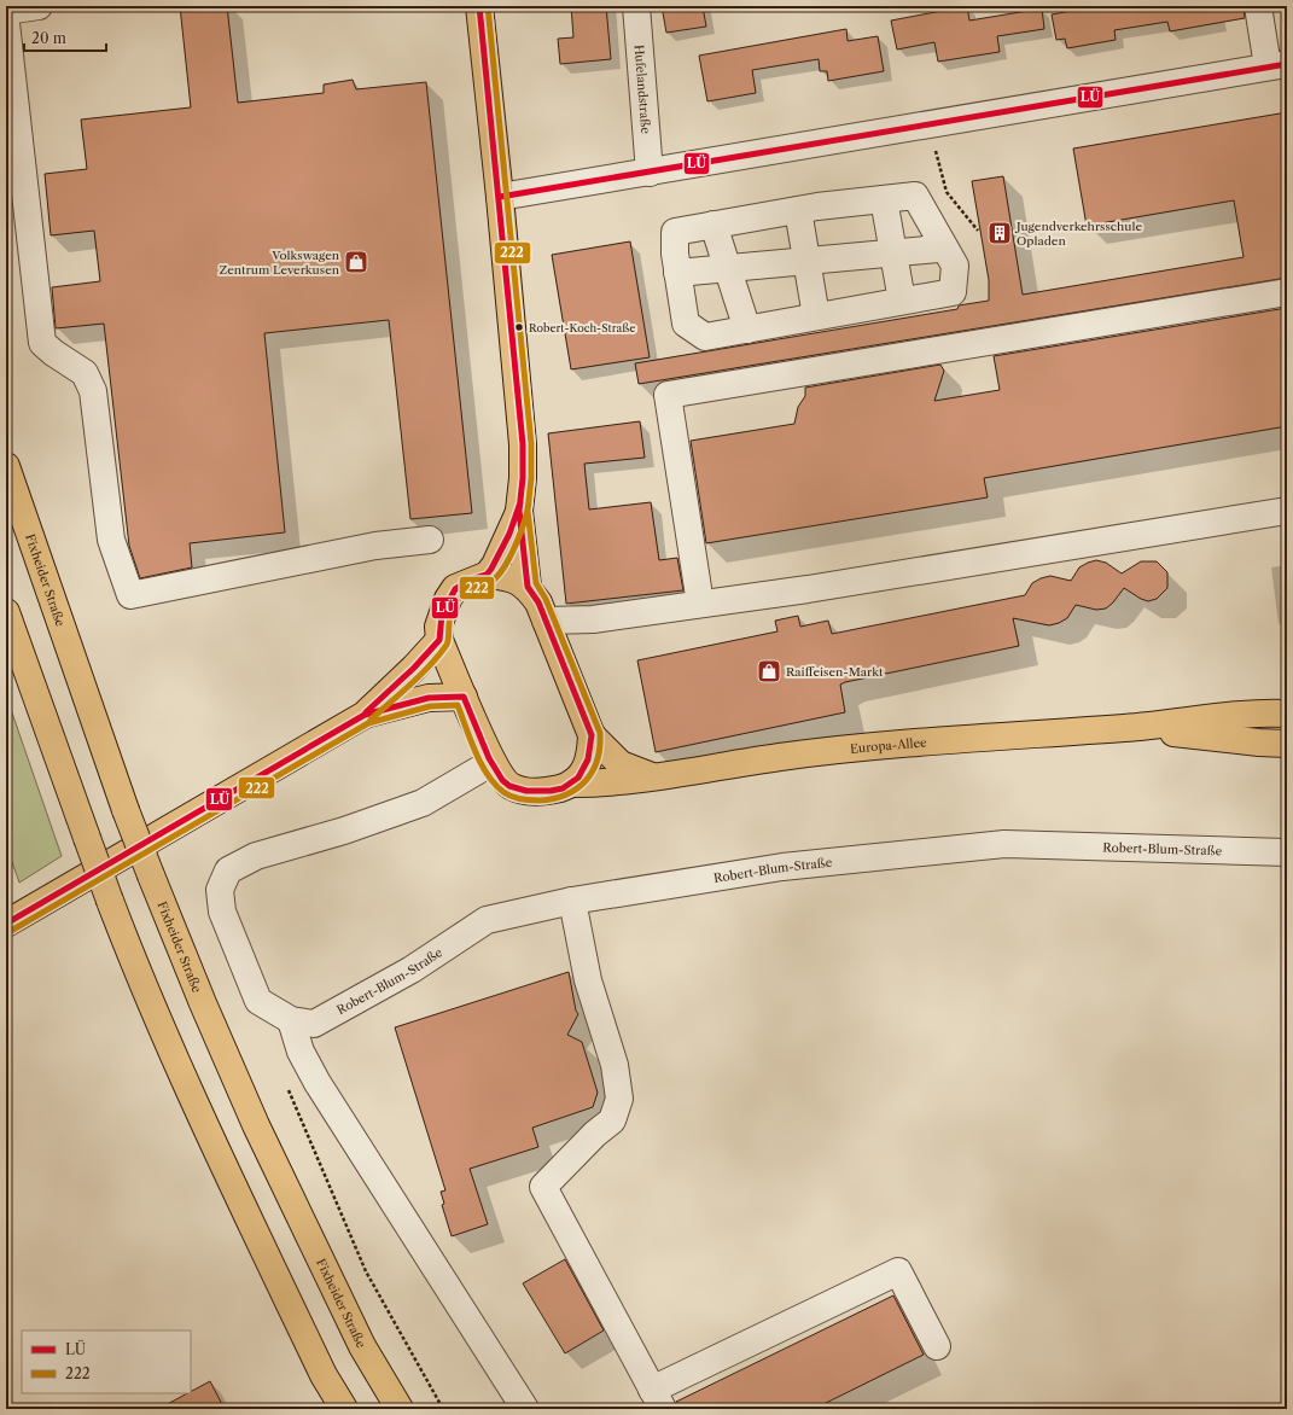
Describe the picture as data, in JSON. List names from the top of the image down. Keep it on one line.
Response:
{"streets":{"main road":["Fixheider Straße","Europa-Allee"],"street":["Hufelandstraße","Robert-Blum-Straße"]},"crossings":[["Europa-Allee","Robert-Blum-Straße"]],"places":{"building":["Jugendverkehrsschule Opladen"],"shop":["Volkswagen Zentrum Leverkusen","Raiffeisen-Markt"],"other":["Robert-Koch-Straße"]},"lines":["transit line LÜ","transit line 222"],"legend":["LÜ","222"],"scale_bar":"20 m"}
